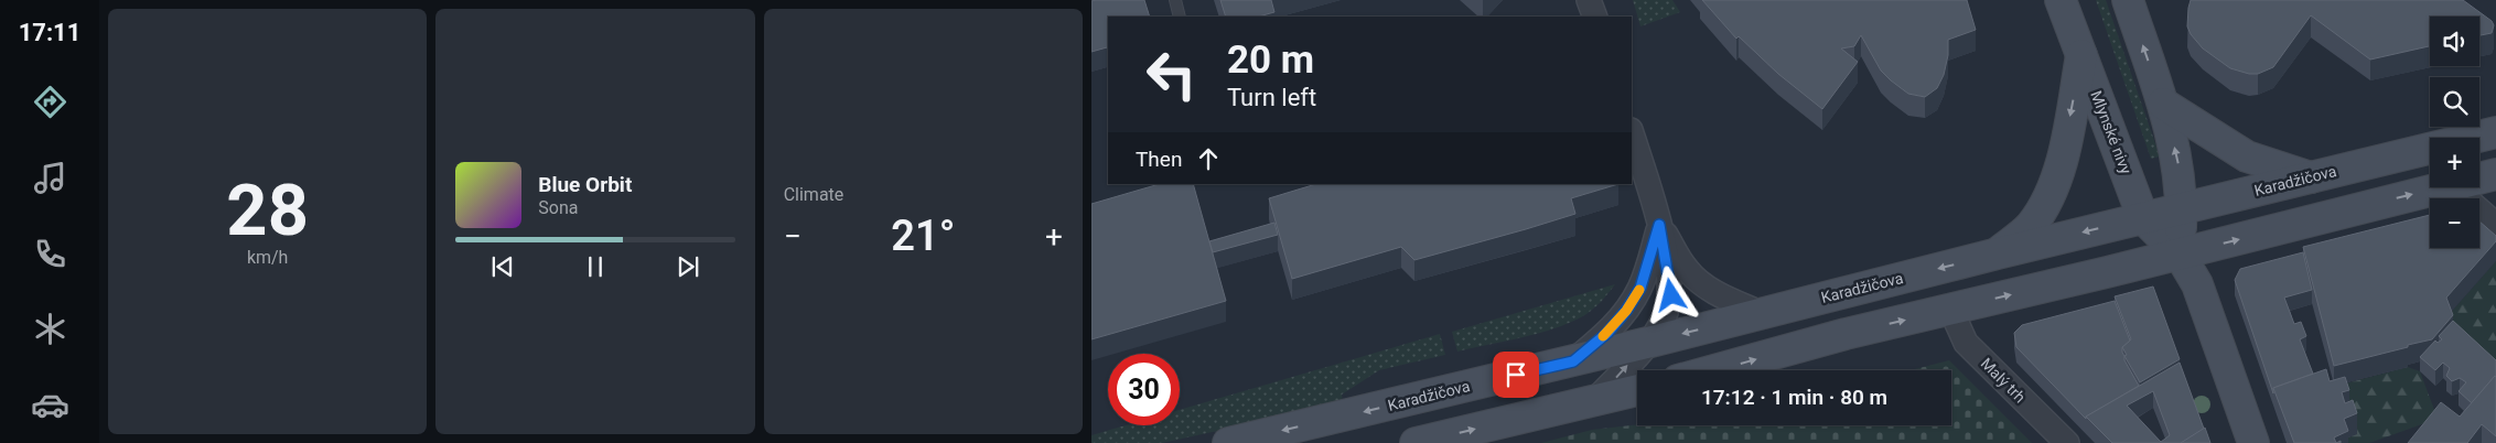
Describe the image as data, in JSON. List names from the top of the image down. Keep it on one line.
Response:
{"streets":{"main road":["Mlynské nivy","Karadžičova"],"street":["Malý trh"]},"crossings":[["Mlynské nivy","Karadžičova"]],"page":{"tabs":"17:11","tile":[["28","km/h"],"Climate"],"map_buttons":["+","−"],"turn":["20 m","Turn left"],"then":"Then","song":["Blue Orbit","Sona"],"heat":["−","21°","+"],"limit":"30","trip":"17:12 · 1 min · 80 m"}}
